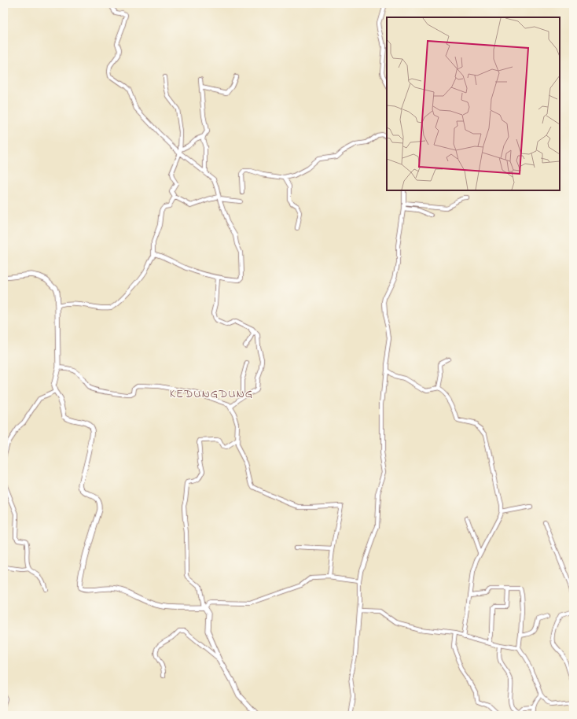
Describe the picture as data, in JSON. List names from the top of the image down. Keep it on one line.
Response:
{"districts":["KEDUNGDUNG"]}
